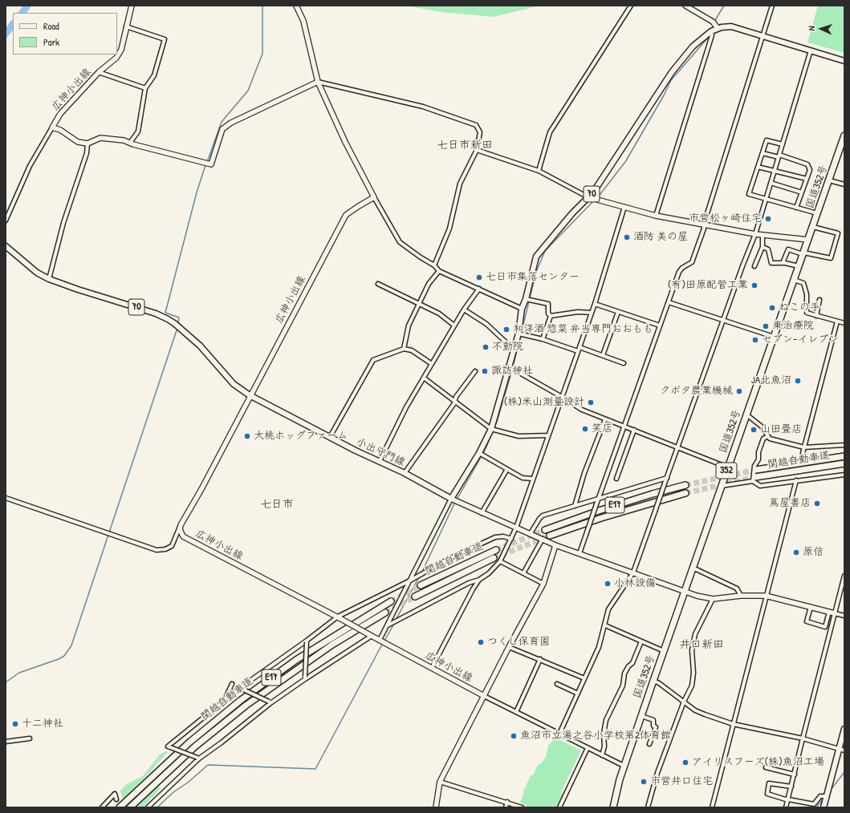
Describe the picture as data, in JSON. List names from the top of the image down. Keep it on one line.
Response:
{"streets":{"highway":["国道352号","関越自動車道","352","E17"],"main road":["広神小出線","70","小出守門線"]},"crossings":[["広神小出線","70"],["広神小出線","小出守門線"],["70","小出守門線"]],"districts":["七日市新田","七日市","井口新田"],"places":["市営松ヶ崎住宅","酒防 美の屋","七日市集落センター","(有)田原配管工業","ねこの手","東治療院","和洋酒 惣菜 弁当専門おおもも","セブン-イレブン","不動院","諏訪神社","JA北魚沼","クボタ農業機械","(株)米山測量設計","笑店","山田畳店","大桃ホッグファーム","蔦屋書店","原信","小林設備","つくし保育園","十二神社","魚沼市立湯之谷小学校第2体育館","アイリスフーズ(株)魚沼工場","市営井口住宅"],"legend":["Road","Park"],"north":"left"}
